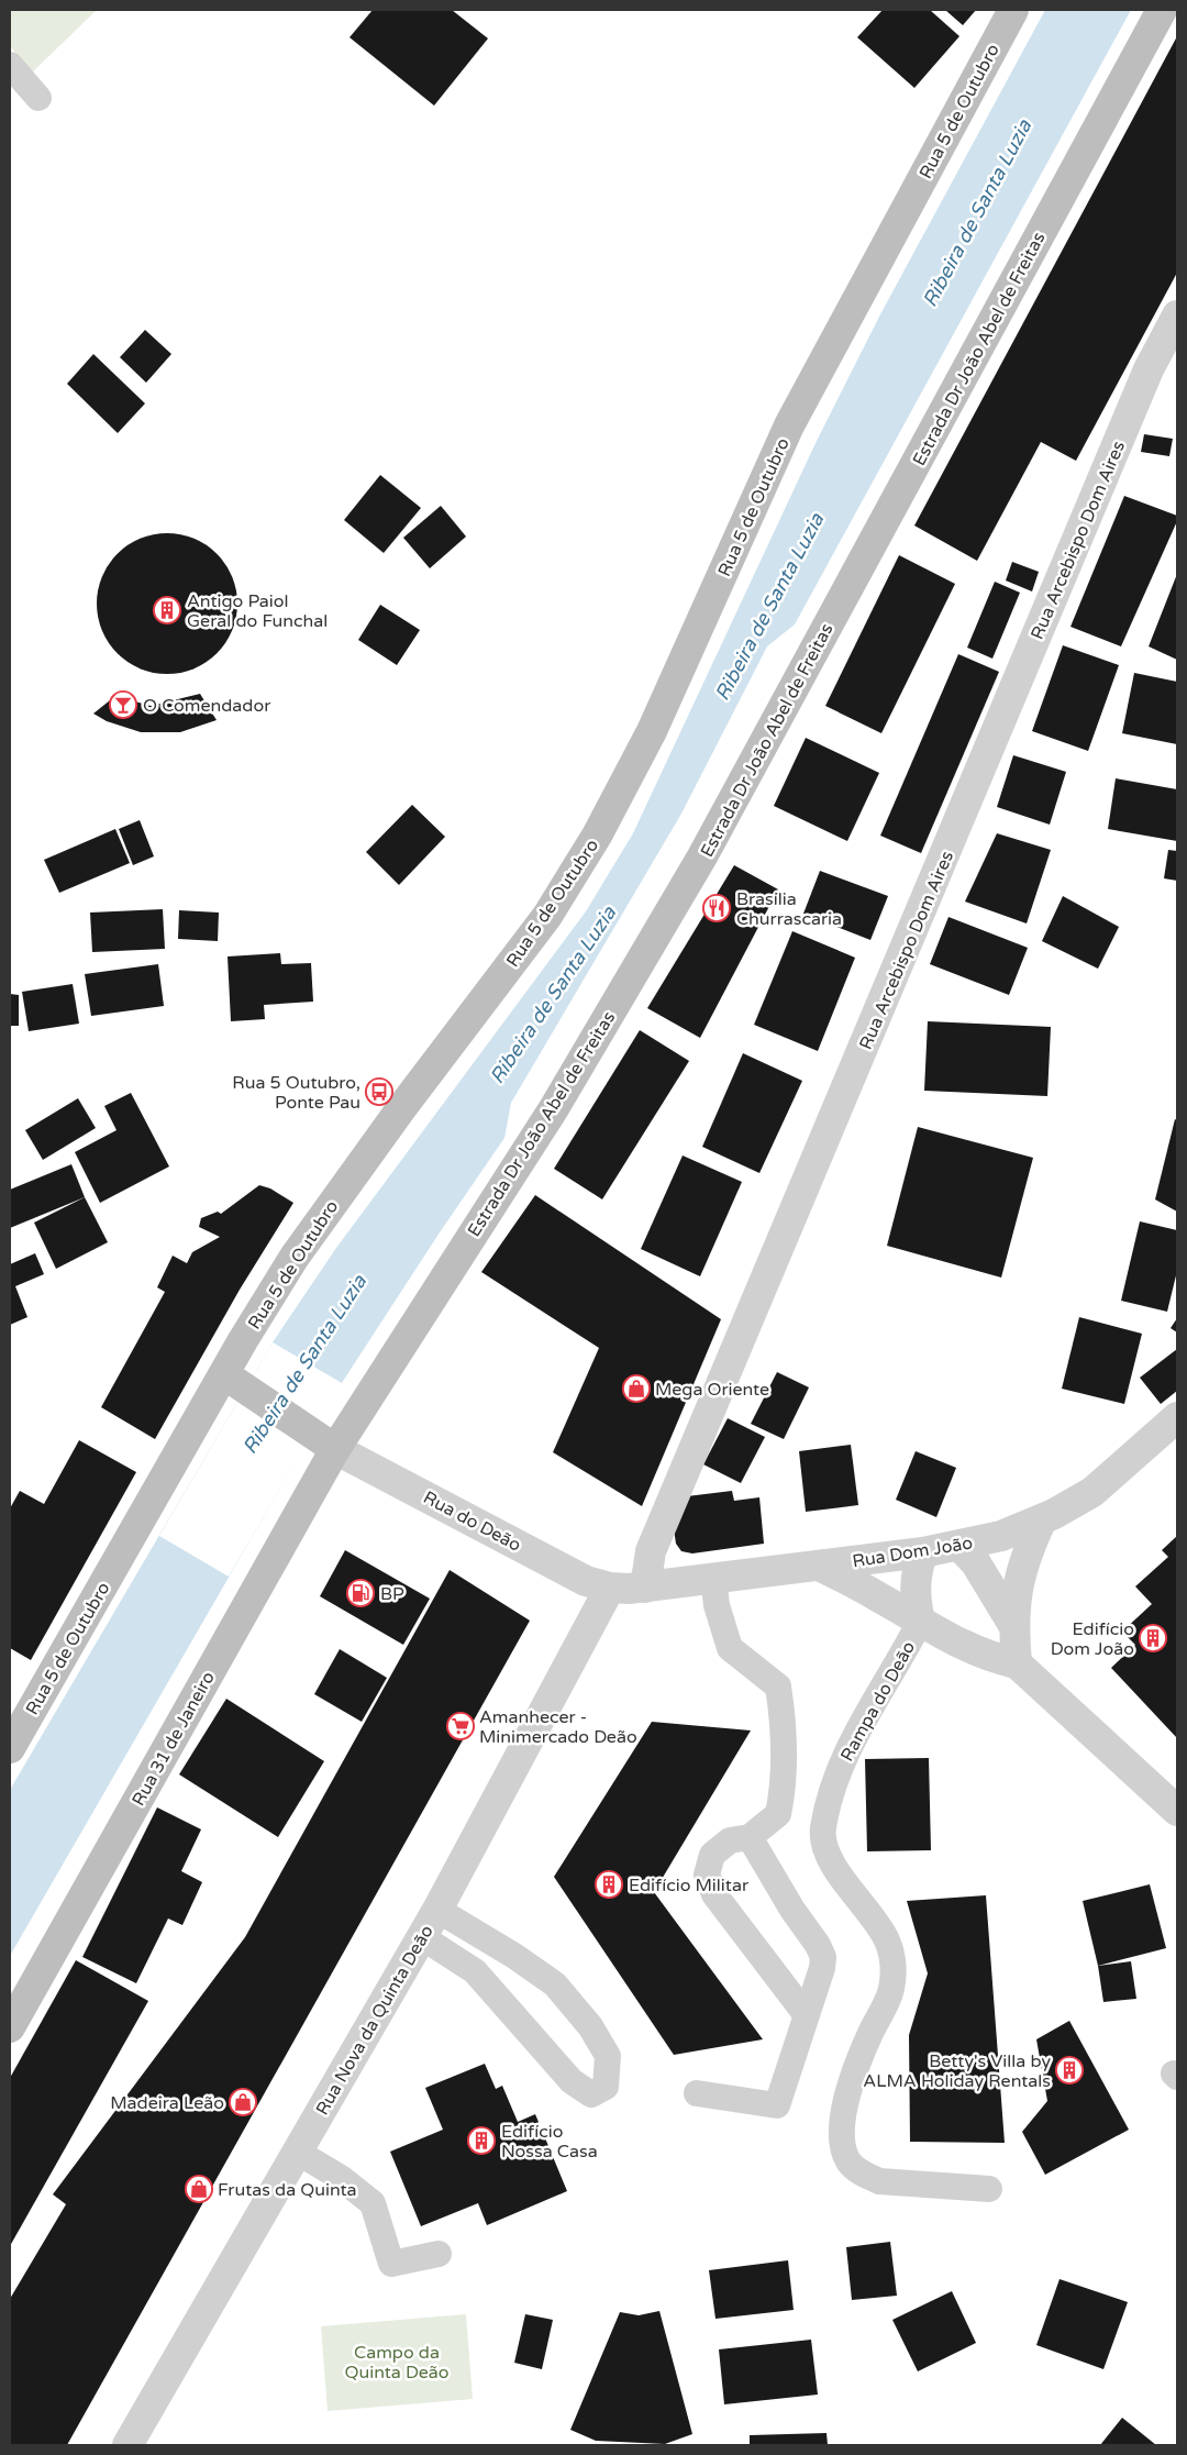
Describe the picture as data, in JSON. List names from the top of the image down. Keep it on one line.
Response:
{"streets":{"main road":["Rua 5 de Outubro","Estrada Dr João Abel de Freitas","Rua 31 de Janeiro"],"street":["Rua Arcebispo Dom Aires","Rua do Deão","Rua Dom João","Rua Nova da Quinta Deão"],"lane":["Rampa do Deão"]},"crossings":[["Estrada Dr João Abel de Freitas","Rua do Deão"],["Estrada Dr João Abel de Freitas","Rua 31 de Janeiro"],["Rua Arcebispo Dom Aires","Rua Dom João"],["Rua do Deão","Rua Dom João"],["Rua do Deão","Rua 31 de Janeiro"],["Rua do Deão","Rua Nova da Quinta Deão"],["Rua Dom João","Rua Nova da Quinta Deão"]],"water":["Ribeira de Santa Luzia"],"parks":["Campo da Quinta Deão"],"places":{"building":["Antigo Paiol Geral do Funchal","Edifício Dom João","Edifício Militar","Betty's Villa by ALMA Holiday Rentals","Edifício Nossa Casa"],"bar":["O Comendador"],"restaurant":["Brasília Churrascaria"],"bus stop":["Rua 5 Outubro, Ponte Pau"],"shop":["Mega Oriente","Madeira Leão","Frutas da Quinta"],"fuel station":["BP"],"supermarket":["Amanhecer - Minimercado Deão"]}}
